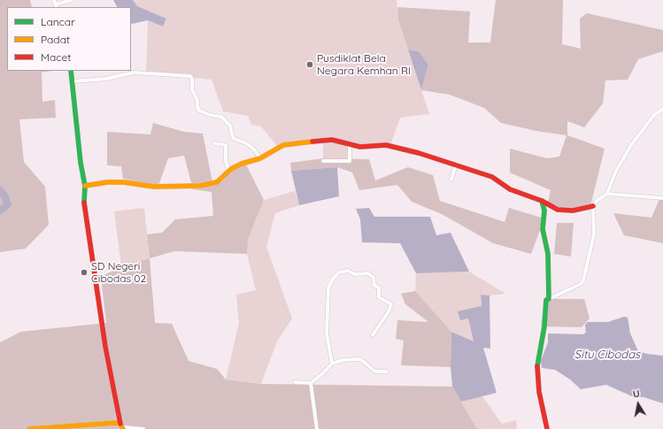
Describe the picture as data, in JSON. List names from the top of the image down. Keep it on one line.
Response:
{"water":["Situ Cibodas"],"places":["Pusdiklat Bela Negara Kemhan RI","SD Negeri Cibodas 02"],"legend":["Lancar","Padat","Macet"],"north":"top"}
